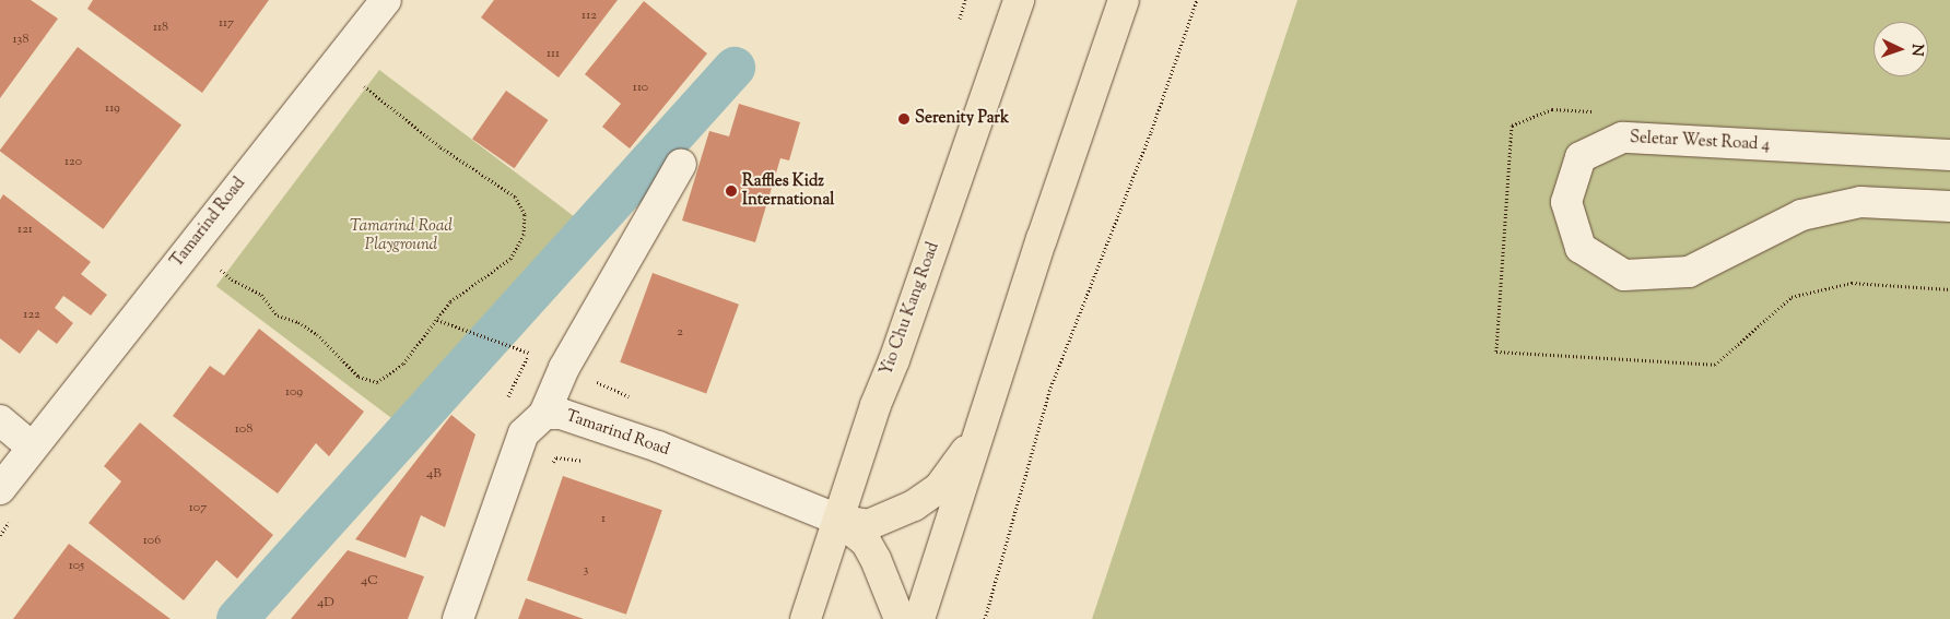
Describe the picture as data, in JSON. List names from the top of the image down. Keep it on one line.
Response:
{"streets":{"main road":["Yio Chu Kang Road"],"street":["Seletar West Road 4","Tamarind Road"]},"crossings":[["Tamarind Road","Yio Chu Kang Road"]],"parks":["Tamarind Road Playground"],"places":["Serenity Park","Raffles Kidz International"],"house_numbers":["112","117","118","138","111","110","119","120","121","122","2","109","108","4B","107","1","106","105","3","4C","4D"],"north":"right"}
